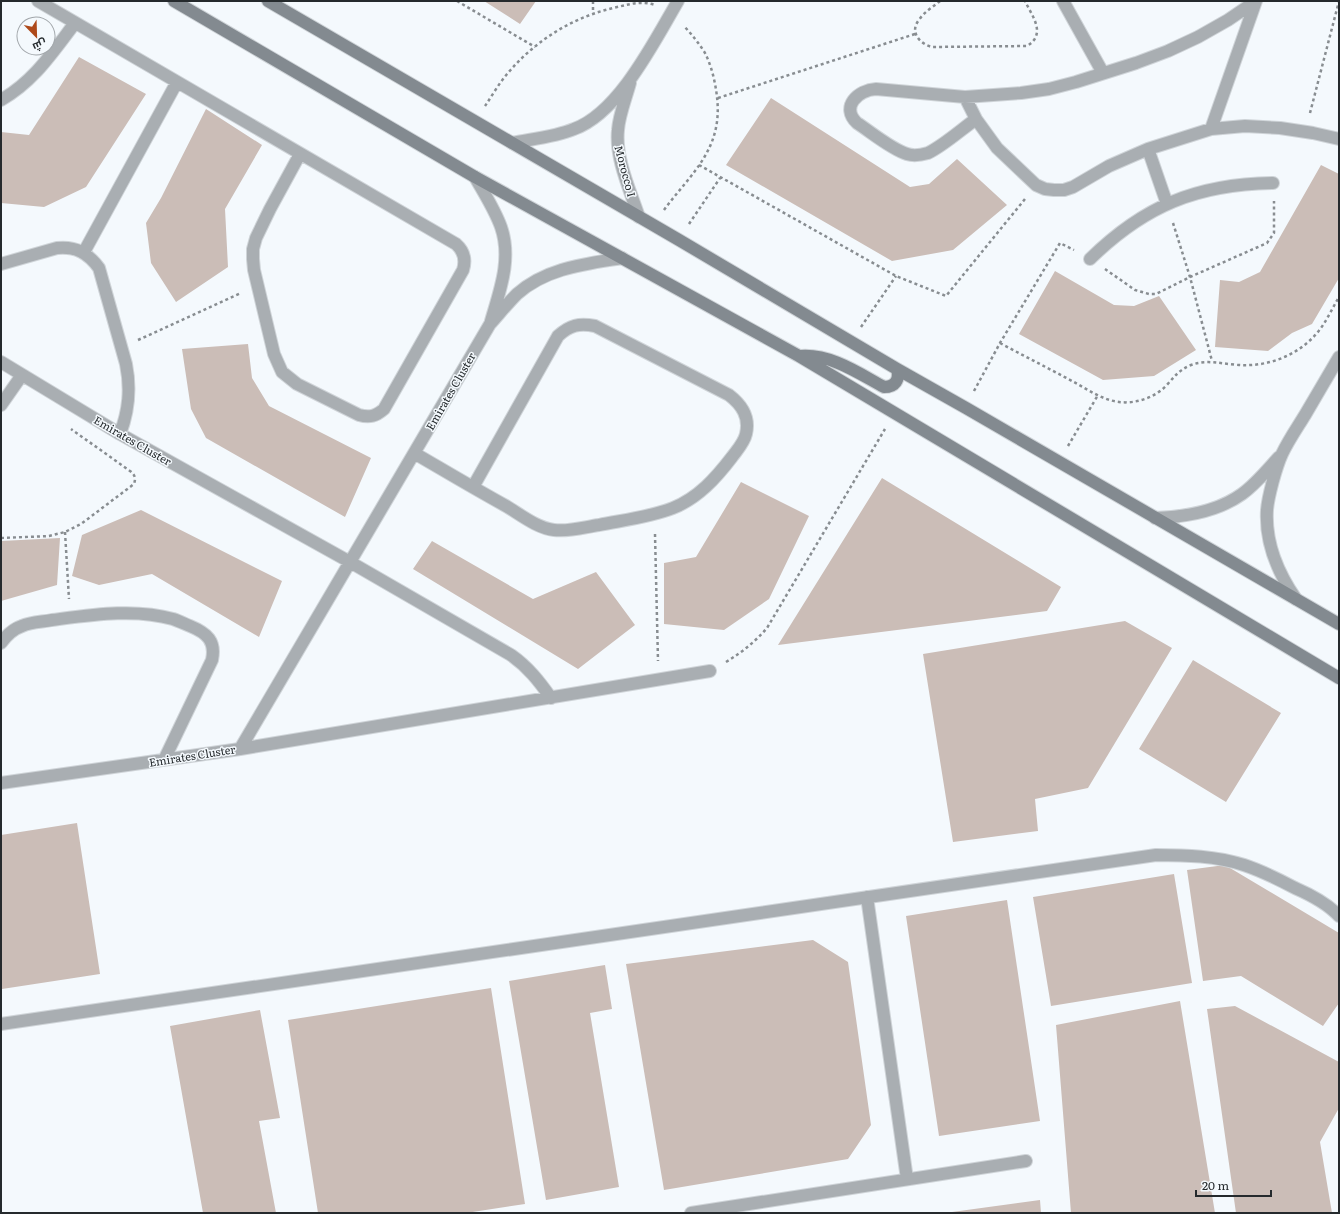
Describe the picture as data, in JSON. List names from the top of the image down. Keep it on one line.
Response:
{"streets":{"street":["Morocco I","Emirates Cluster"]},"scale_bar":"20 m","north":"bottom right"}
